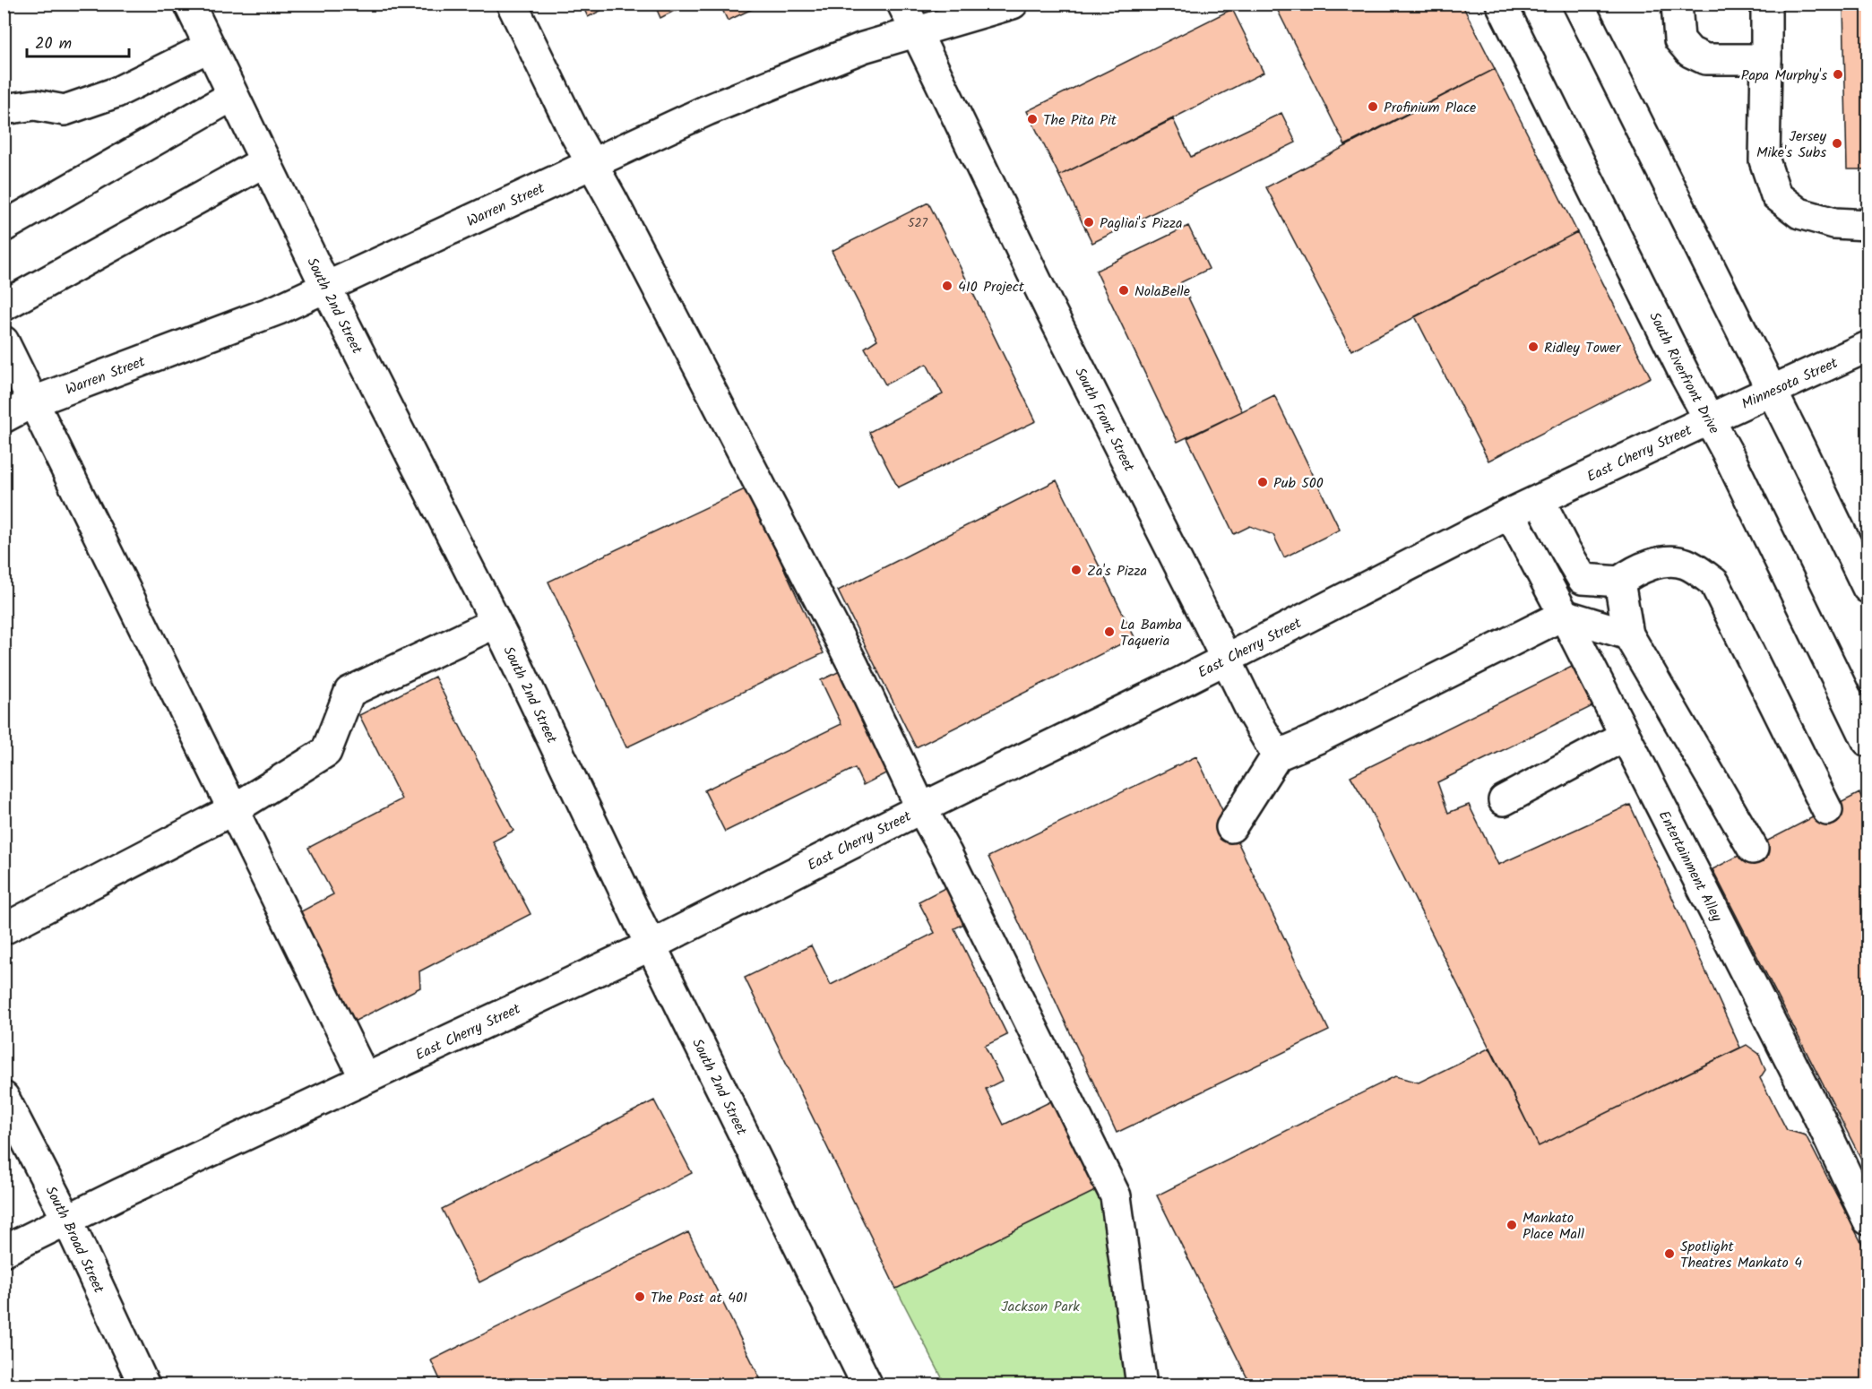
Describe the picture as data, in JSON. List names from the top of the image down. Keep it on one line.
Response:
{"streets":{"street":["Warren Street","South 2nd Street","South Riverfront Drive","Minnesota Street","South Front Street","East Cherry Street","Entertainment Alley","South Broad Street"]},"crossings":[["Warren Street","South 2nd Street"],["Warren Street","South Front Street"],["South 2nd Street","East Cherry Street"],["South Riverfront Drive","Minnesota Street"],["South Riverfront Drive","East Cherry Street"],["Minnesota Street","East Cherry Street"],["South Front Street","East Cherry Street"],["East Cherry Street","Entertainment Alley"],["East Cherry Street","South Broad Street"]],"parks":["Jackson Park"],"places":["Papa Murphy's","Profinium Place","The Pita Pit","Jersey Mike's Subs","Pagliai's Pizza","410 Project","NolaBelle","Ridley Tower","Pub 500","Za's Pizza","La Bamba Taqueria","Mankato Place Mall","Spotlight Theatres Mankato 4","The Post at 401"],"house_numbers":["527"],"scale_bar":"20 m"}
